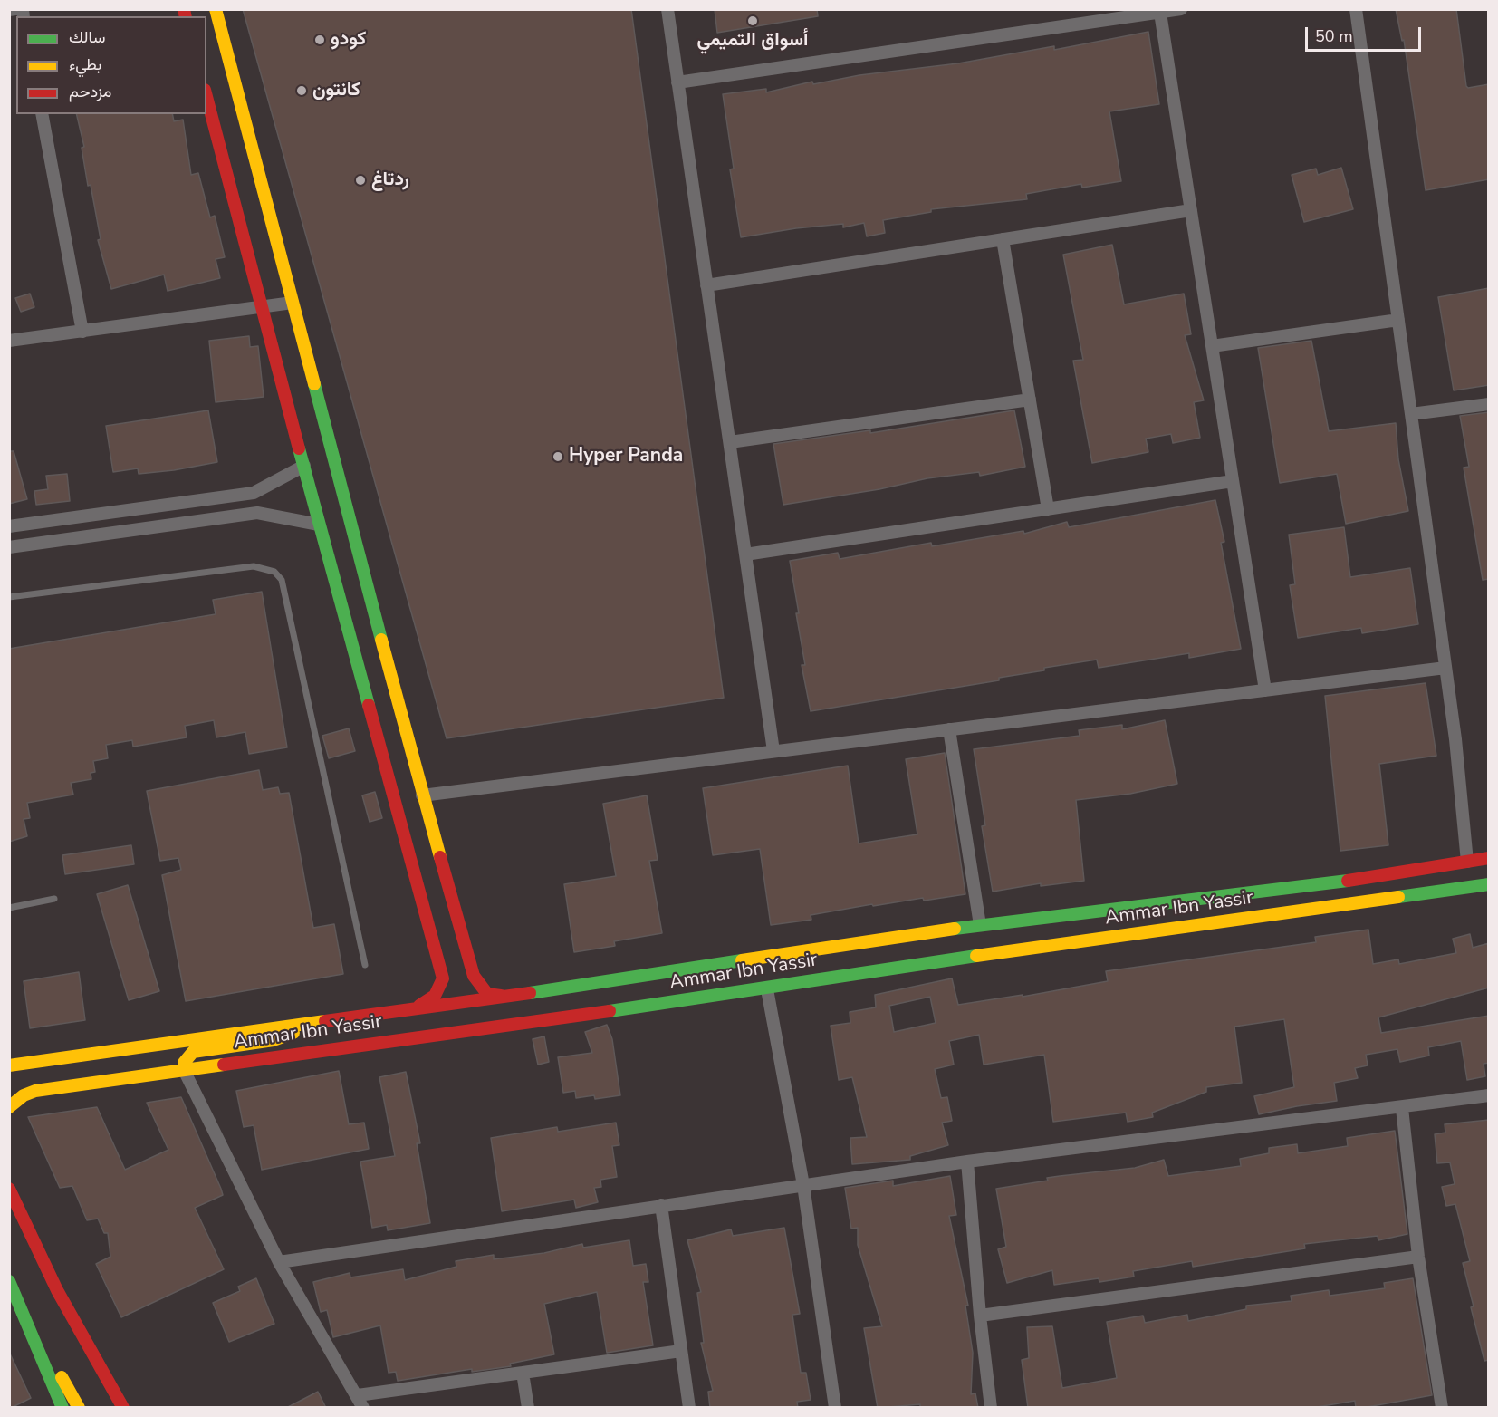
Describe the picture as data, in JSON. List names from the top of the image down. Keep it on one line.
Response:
{"streets":{"street":["Ammar Ibn Yassir"]},"places":["أسواق التميمي","كودو","كانتون","ردتاغ","Hyper Panda"],"legend":["سالك","بطيء","مزدحم"],"scale_bar":"50 m"}
